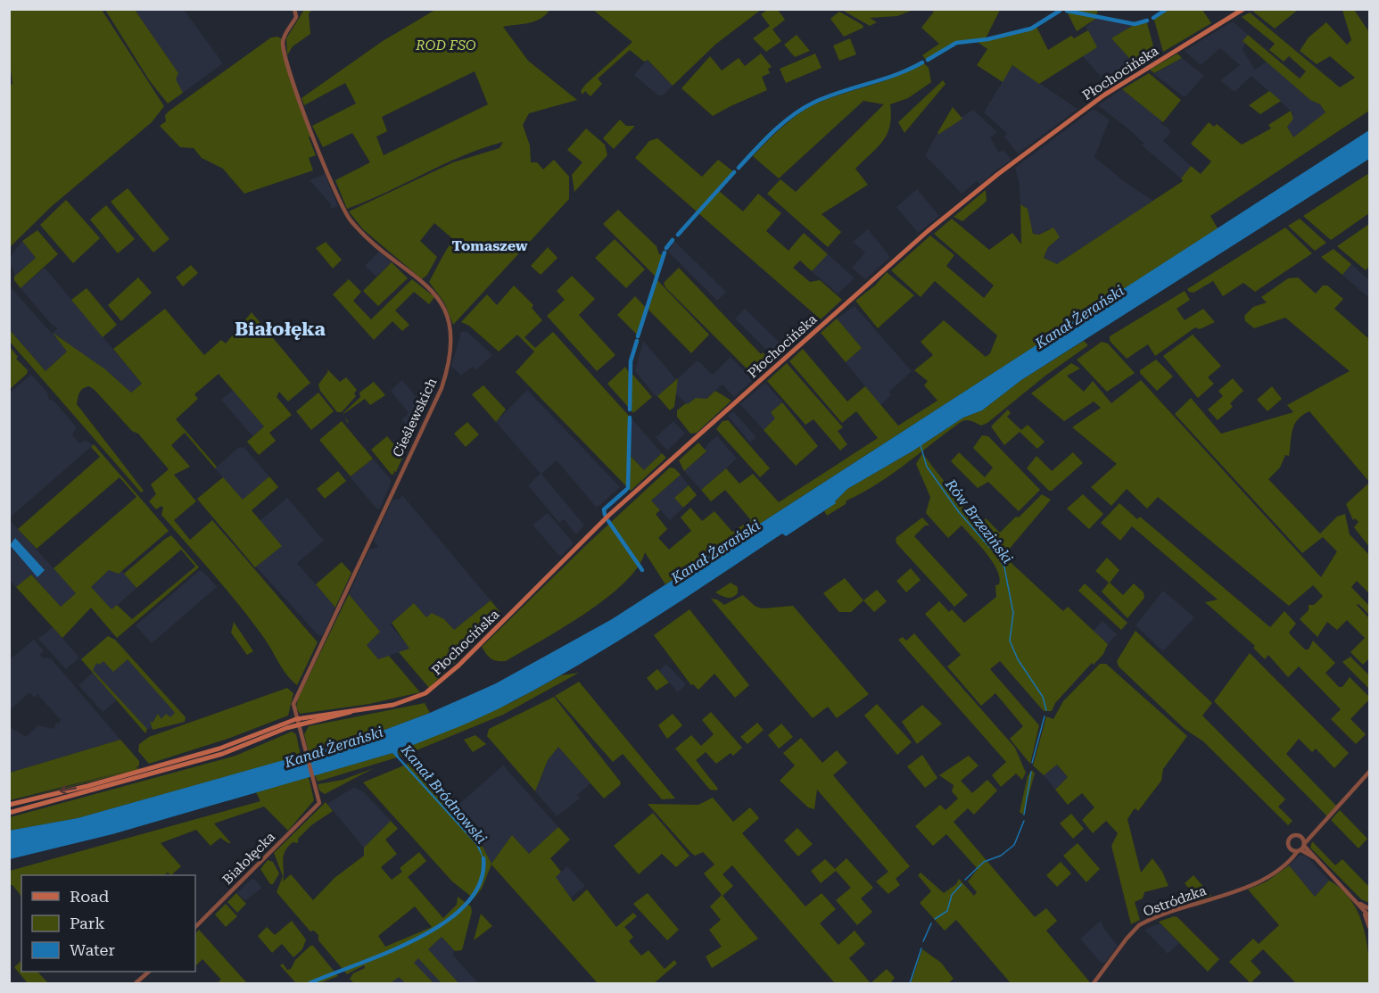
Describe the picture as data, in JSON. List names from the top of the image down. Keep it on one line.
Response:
{"streets":{"main road":["Płochocińska"],"street":["Cieślewskich","Białołęcka","Ostródzka"]},"crossings":[["Płochocińska","Cieślewskich"],["Cieślewskich","Białołęcka"]],"districts":["Tomaszew","Białołęka"],"water":["Kanał Żerański","Rów Brzeziński","Kanał Bródnowski"],"parks":["ROD FSO"],"legend":["Road","Park","Water"]}
